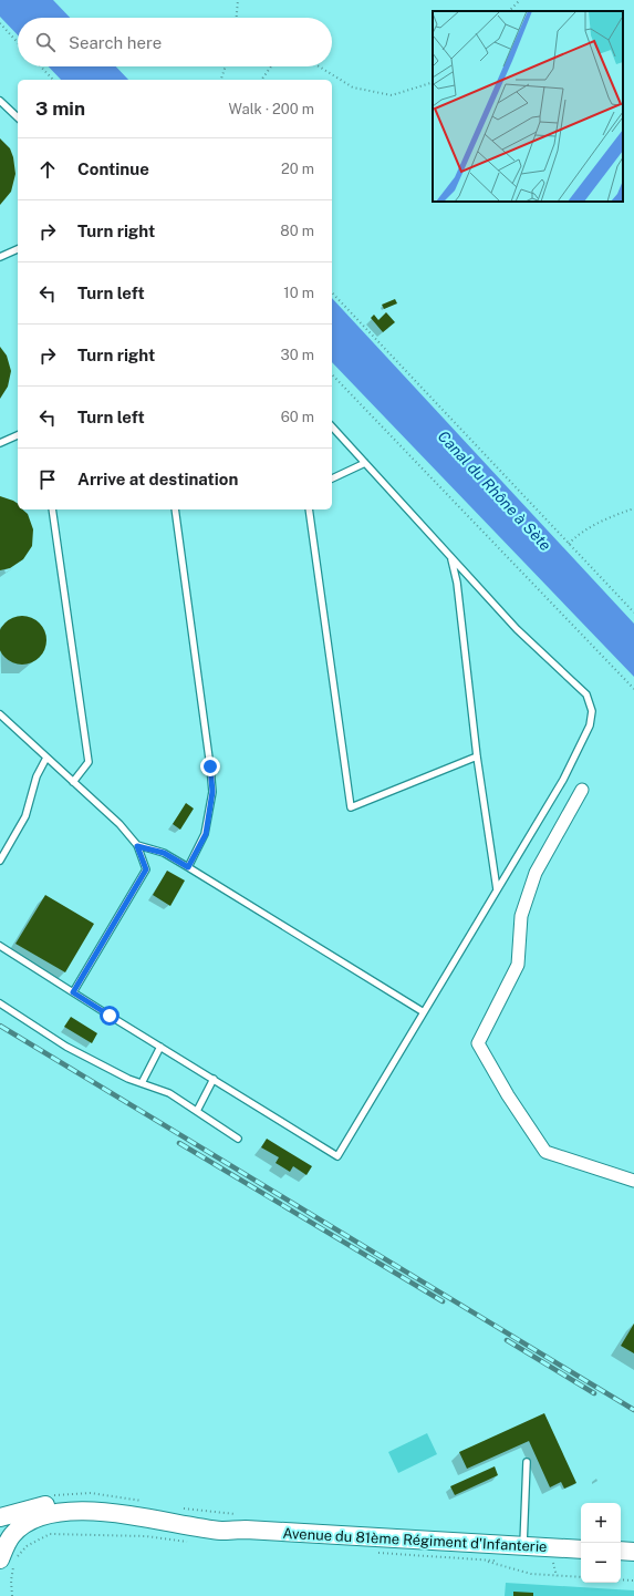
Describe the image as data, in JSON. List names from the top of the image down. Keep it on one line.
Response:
{"streets":{"main road":["Avenue du 81ème Régiment d'Infanterie"]},"water":["Canal du Rhône à Sète"],"page":{"search":"Search here","heading":["3 min","Walk · 200 m"],"list":[["Continue","20 m"],["Turn right","80 m"],["Turn left","10 m"],["Turn right","30 m"],["Turn left","60 m"],"Arrive at destination"],"map_buttons":["+","−"]}}
